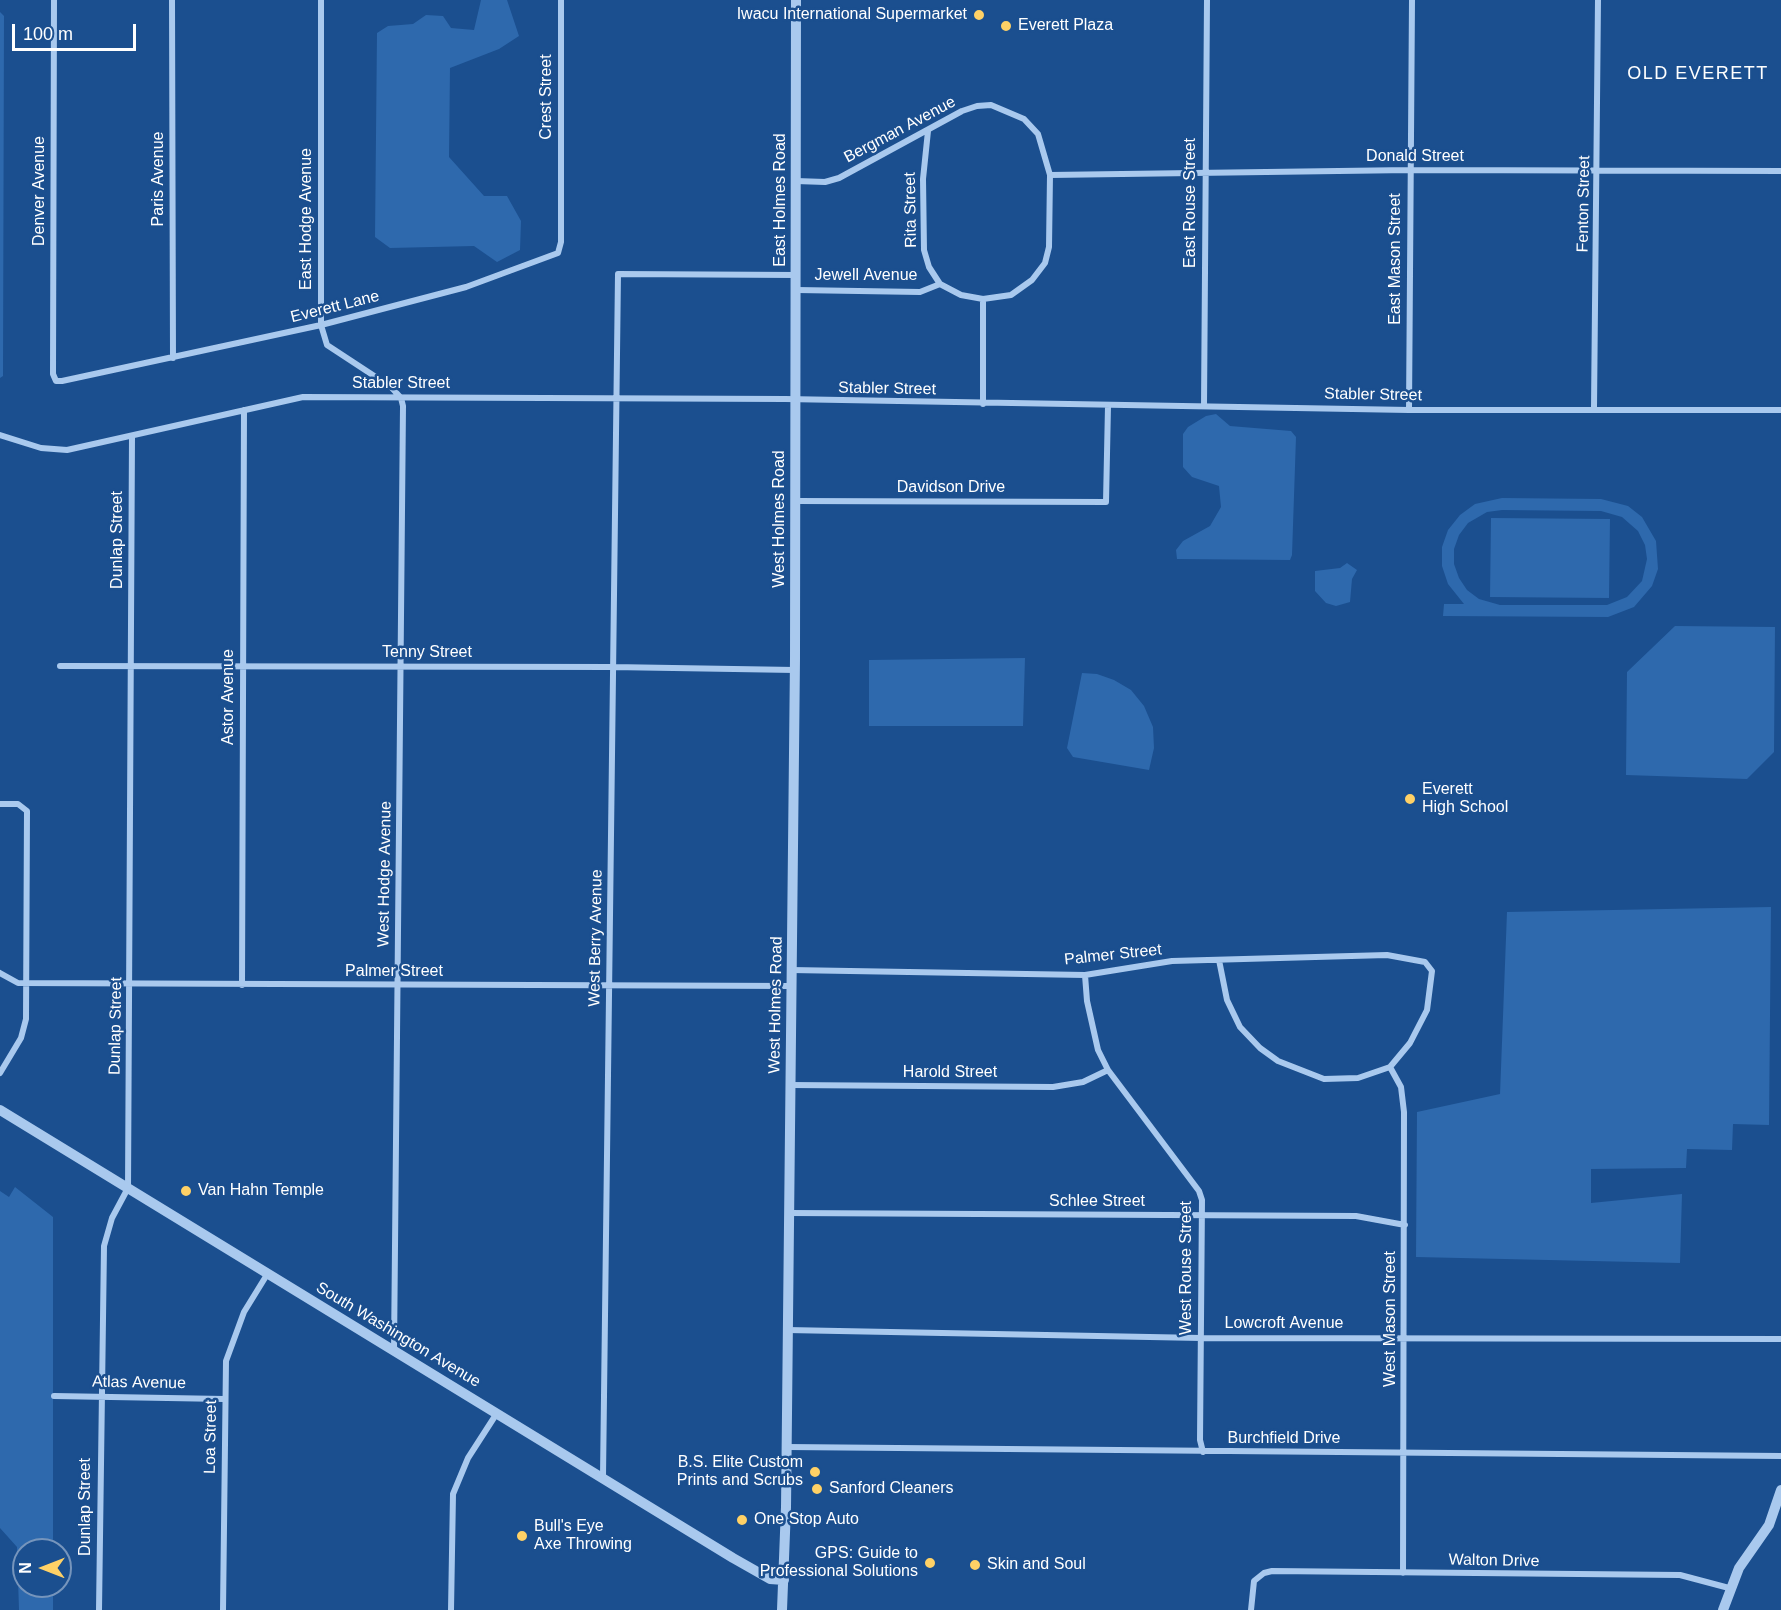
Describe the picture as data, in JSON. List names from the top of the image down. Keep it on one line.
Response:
{"streets":{"street":["Crest Street","Bergman Avenue","Donald Street","Paris Avenue","Denver Avenue","East Holmes Road","East Rouse Street","Fenton Street","Rita Street","East Hodge Avenue","East Mason Street","Jewell Avenue","Everett Lane","Stabler Street","Davidson Drive","West Holmes Road","Dunlap Street","Tenny Street","Astor Avenue","West Hodge Avenue","West Berry Avenue","Palmer Street","Harold Street","Schlee Street","West Rouse Street","West Mason Street","Lowcroft Avenue","South Washington Avenue","Atlas Avenue","Loa Street","Burchfield Drive","Walton Drive"]},"crossings":[["Crest Street","Everett Lane"],["Bergman Avenue","Donald Street"],["Bergman Avenue","East Holmes Road"],["Bergman Avenue","Rita Street"],["Bergman Avenue","Jewell Avenue"],["Donald Street","East Rouse Street"],["Donald Street","Fenton Street"],["Donald Street","Rita Street"],["Donald Street","East Mason Street"],["Donald Street","Jewell Avenue"],["Paris Avenue","Everett Lane"],["Denver Avenue","Everett Lane"],["East Holmes Road","Jewell Avenue"],["East Holmes Road","Stabler Street"],["East Holmes Road","West Holmes Road"],["East Rouse Street","Stabler Street"],["Fenton Street","Stabler Street"],["Rita Street","Jewell Avenue"],["East Hodge Avenue","Everett Lane"],["East Hodge Avenue","Stabler Street"],["East Hodge Avenue","West Hodge Avenue"],["East Mason Street","Stabler Street"],["Jewell Avenue","West Berry Avenue"],["Stabler Street","Davidson Drive"],["Stabler Street","West Holmes Road"],["Stabler Street","Dunlap Street"],["Stabler Street","Astor Avenue"],["Stabler Street","West Hodge Avenue"],["Stabler Street","West Berry Avenue"],["Davidson Drive","West Holmes Road"],["West Holmes Road","Tenny Street"],["West Holmes Road","Palmer Street"],["West Holmes Road","Harold Street"],["West Holmes Road","Schlee Street"],["West Holmes Road","Lowcroft Avenue"],["West Holmes Road","South Washington Avenue"],["West Holmes Road","Burchfield Drive"],["Dunlap Street","Tenny Street"],["Dunlap Street","Palmer Street"],["Dunlap Street","South Washington Avenue"],["Dunlap Street","Atlas Avenue"],["Tenny Street","Astor Avenue"],["Tenny Street","West Hodge Avenue"],["Tenny Street","West Berry Avenue"],["Astor Avenue","Palmer Street"],["West Hodge Avenue","Palmer Street"],["West Hodge Avenue","South Washington Avenue"],["West Berry Avenue","Palmer Street"],["West Berry Avenue","South Washington Avenue"],["Palmer Street","West Rouse Street"],["Palmer Street","West Mason Street"],["Harold Street","West Rouse Street"],["Schlee Street","West Rouse Street"],["Schlee Street","West Mason Street"],["West Rouse Street","Lowcroft Avenue"],["West Rouse Street","Burchfield Drive"],["West Mason Street","Lowcroft Avenue"],["West Mason Street","Burchfield Drive"],["West Mason Street","Walton Drive"],["South Washington Avenue","Loa Street"],["Atlas Avenue","Loa Street"]],"districts":["OLD EVERETT"],"places":["Iwacu International Supermarket","Everett Plaza","Everett High School","Van Hahn Temple","B.S. Elite Custom Prints and Scrubs","Sanford Cleaners","One Stop Auto","Bull's Eye Axe Throwing","GPS: Guide to Professional Solutions","Skin and Soul"],"scale_bar":"100 m","north":"left"}
